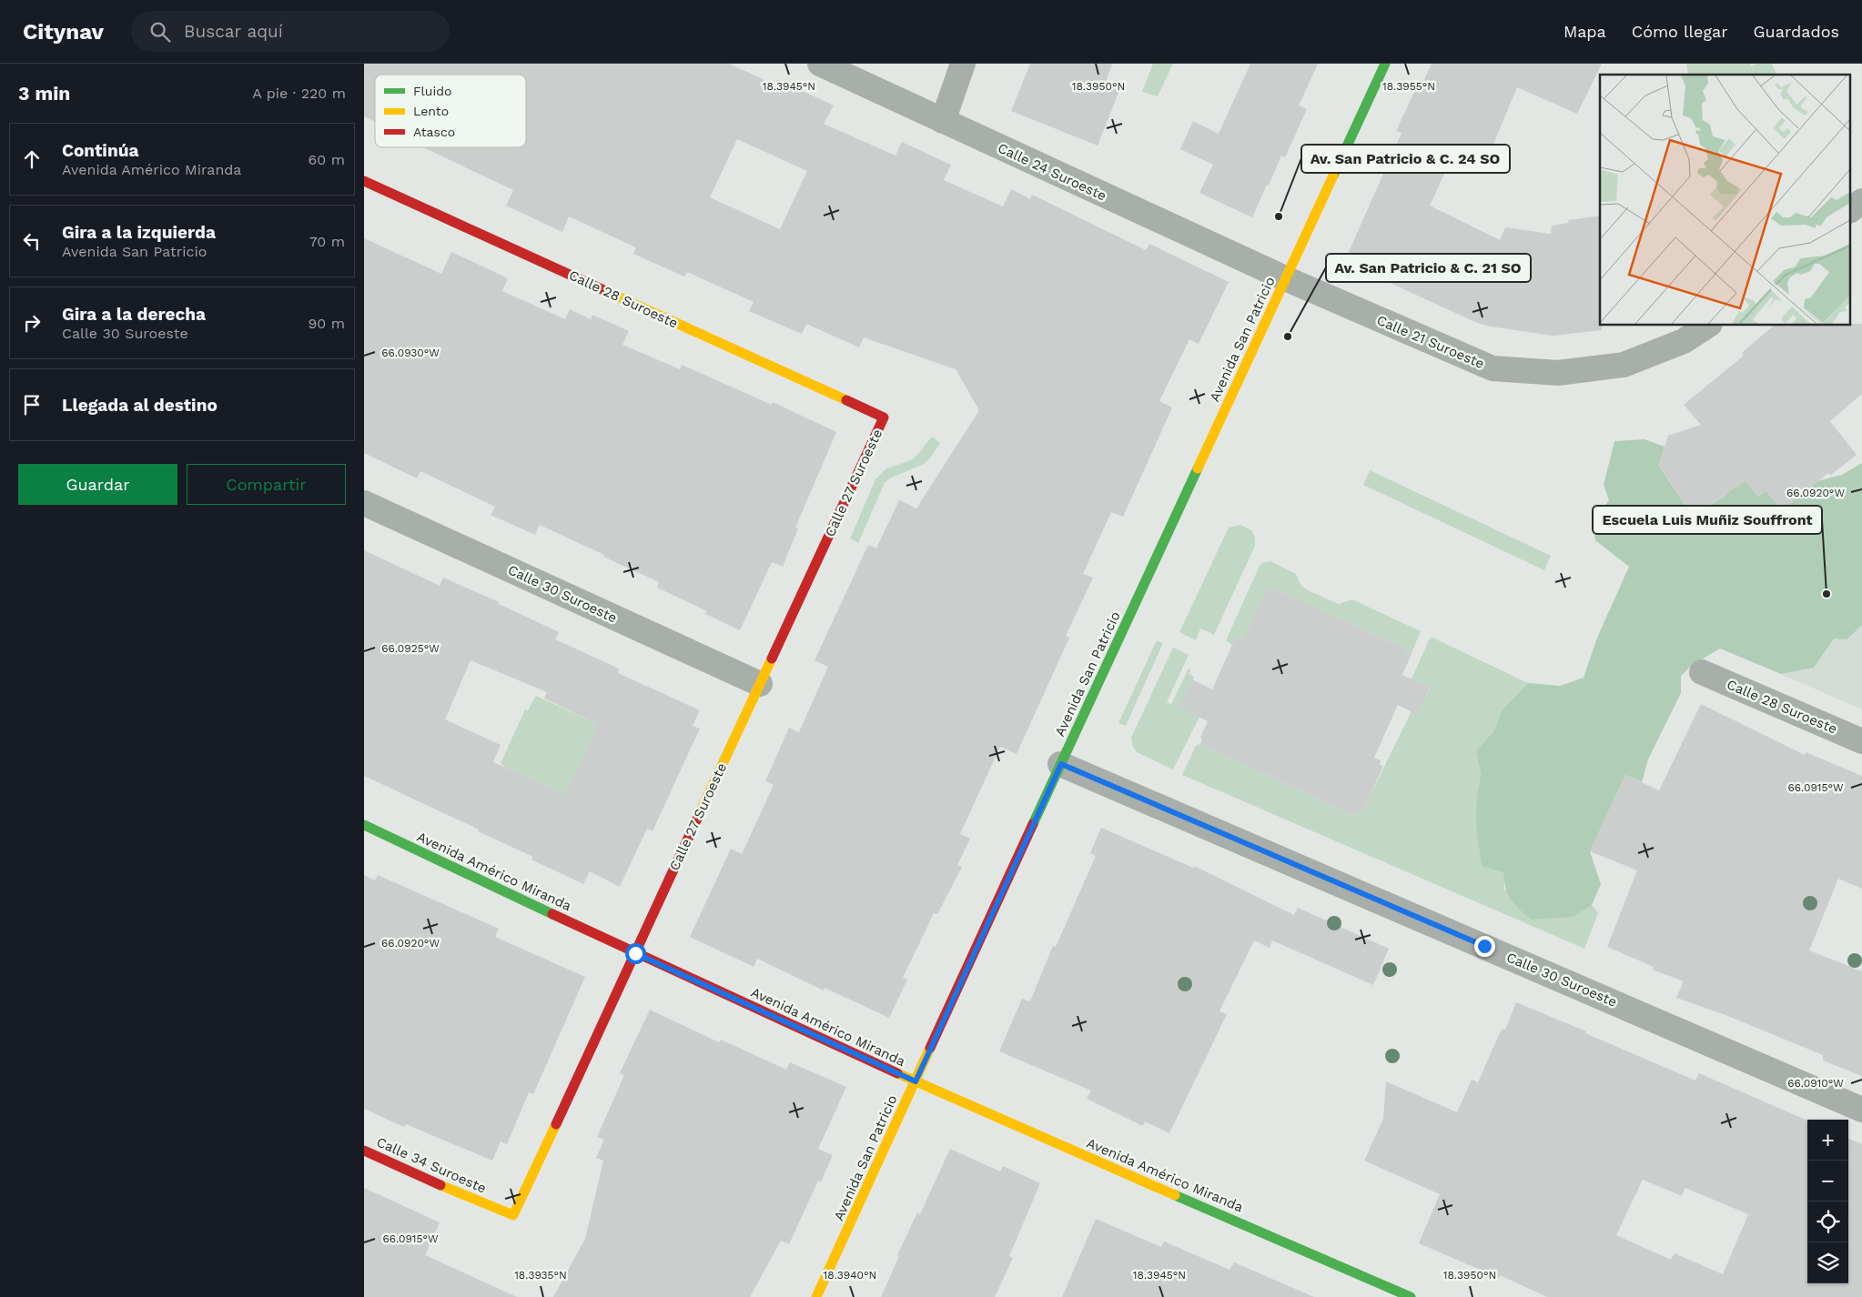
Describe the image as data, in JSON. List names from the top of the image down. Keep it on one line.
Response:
{"streets":{"street":["Calle 24 Suroeste","Calle 28 Suroeste","Avenida San Patricio","Calle 21 Suroeste","Calle 27 Suroeste","Calle 30 Suroeste","Avenida Américo Miranda","Calle 34 Suroeste"]},"crossings":[["Calle 24 Suroeste","Avenida San Patricio"],["Calle 24 Suroeste","Calle 21 Suroeste"],["Calle 28 Suroeste","Calle 27 Suroeste"],["Avenida San Patricio","Calle 21 Suroeste"],["Avenida San Patricio","Calle 30 Suroeste"],["Avenida San Patricio","Avenida Américo Miranda"],["Calle 27 Suroeste","Calle 30 Suroeste"],["Calle 27 Suroeste","Avenida Américo Miranda"],["Calle 27 Suroeste","Calle 34 Suroeste"]],"places":["Av. San Patricio & C. 24 SO","Av. San Patricio & C. 21 SO","Escuela Luis Muñiz Souffront"],"legend":["Fluido","Lento","Atasco"],"page":{"header":"Citynav","search":"Buscar aquí","nav":["Mapa","Cómo llegar","Guardados"],"heading":["3 min","A pie · 220 m"],"list":[["Continúa","Avenida Américo Miranda","60 m"],["Gira a la izquierda","Avenida San Patricio","70 m"],["Gira a la derecha","Calle 30 Suroeste","90 m"],"Llegada al destino"],"buttons":["Guardar","Compartir"],"map_buttons":["+","−"]},"coordinates":["18.3945°N","18.3950°N","18.3955°N","66.0930°W","66.0920°W","66.0925°W","66.0915°W","66.0910°W","18.3935°N","18.3940°N"]}
